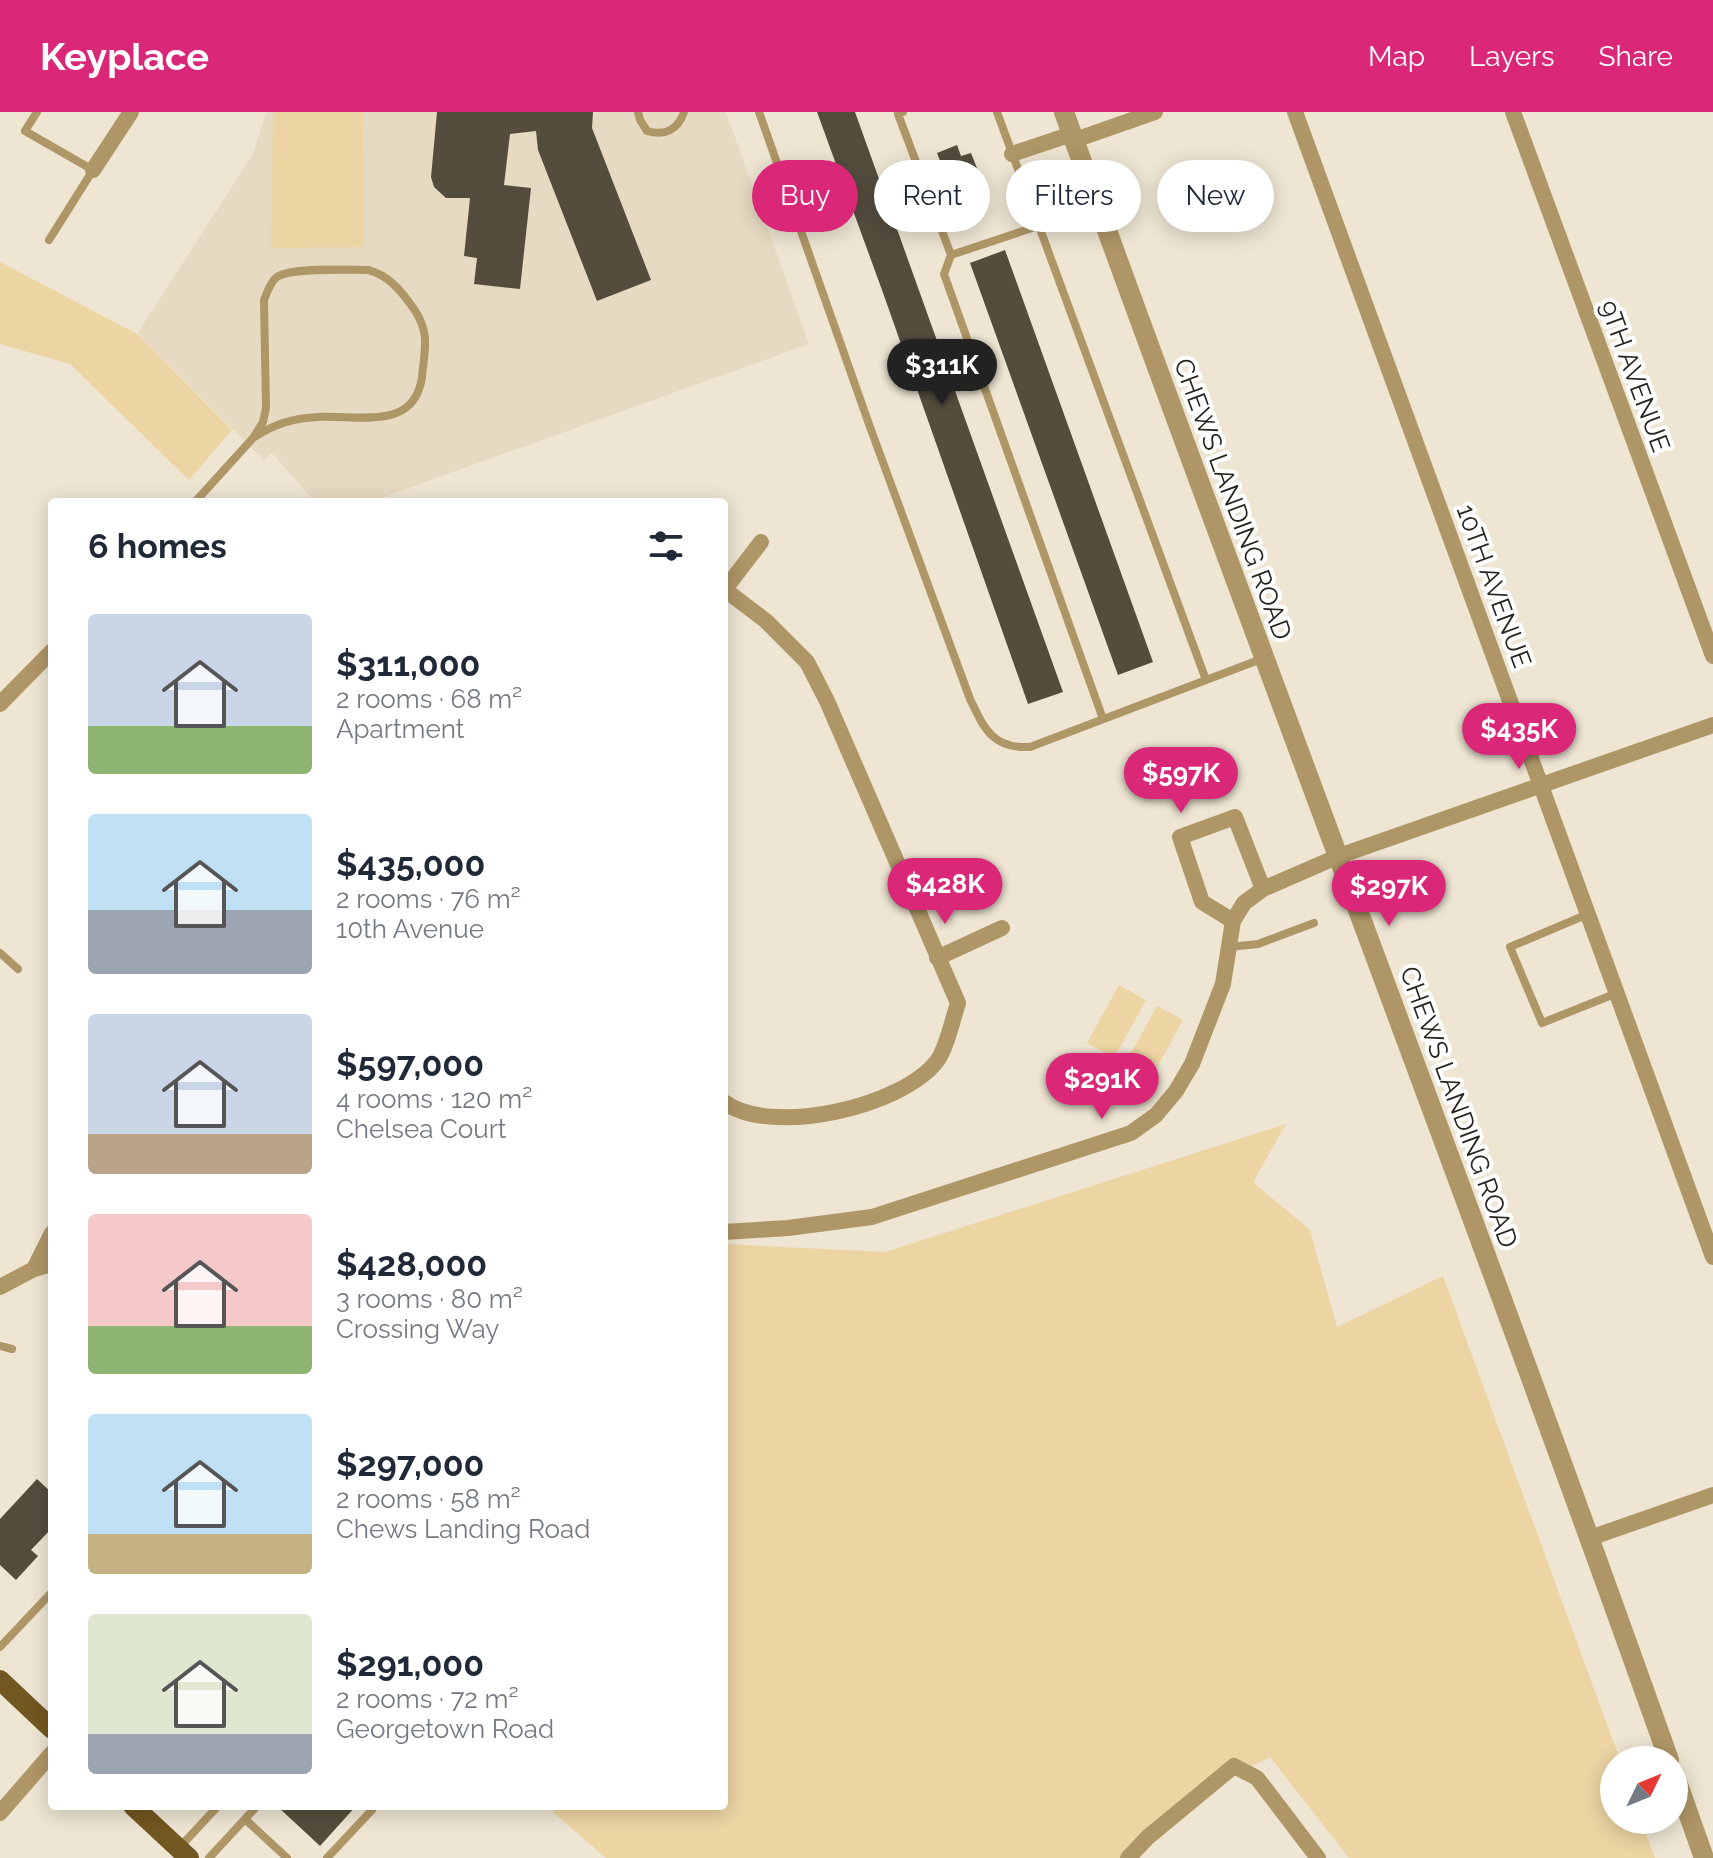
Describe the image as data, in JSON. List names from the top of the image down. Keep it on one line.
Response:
{"streets":{"street":["9TH AVENUE","CHEWS LANDING ROAD","10TH AVENUE"]},"north":"top right","page":{"header":"Keyplace","nav":["Map","Layers","Share"],"chip":["Buy","Rent","Filters","New"],"price":["$311K","$435K","$597K","$428K","$297K","$291K"],"heading":"6 homes","list":[{"name":"$311,000","note":"2 rooms · 68 m² · Apartment"},{"name":"$435,000","note":"2 rooms · 76 m² · 10th Avenue"},{"name":"$597,000","note":"4 rooms · 120 m² · Chelsea Court"},{"name":"$428,000","note":"3 rooms · 80 m² · Crossing Way"},{"name":"$297,000","note":"2 rooms · 58 m² · Chews Landing Road"},{"name":"$291,000","note":"2 rooms · 72 m² · Georgetown Road"}]}}
